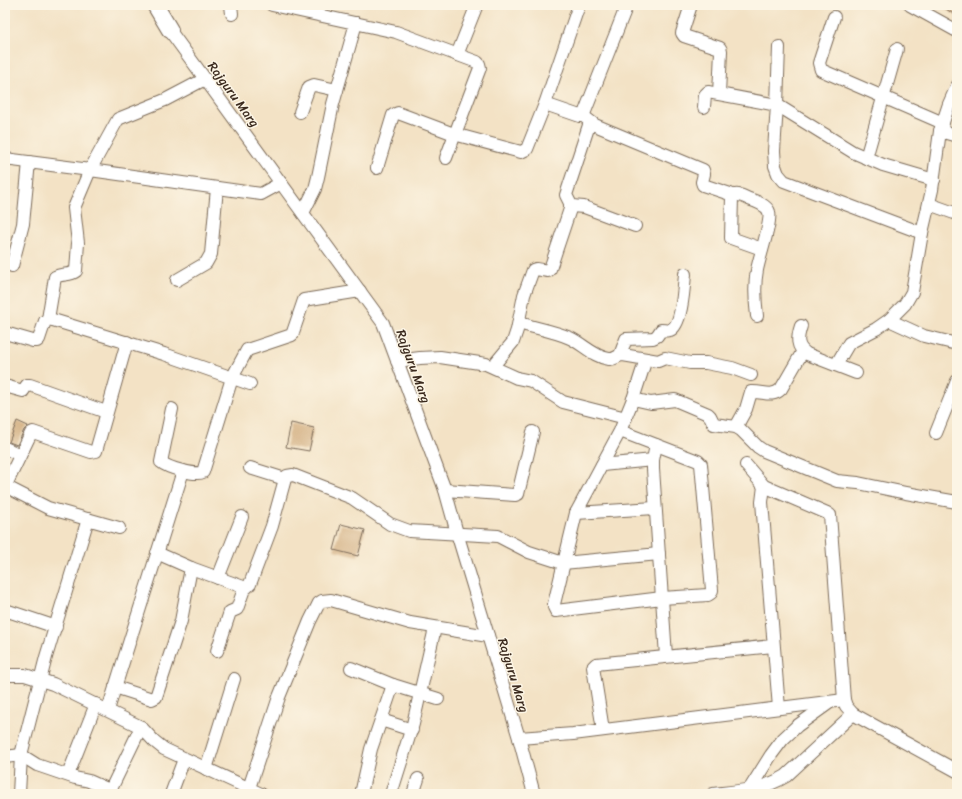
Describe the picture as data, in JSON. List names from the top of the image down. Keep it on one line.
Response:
{"streets":{"street":["Rajguru Marg"]}}
